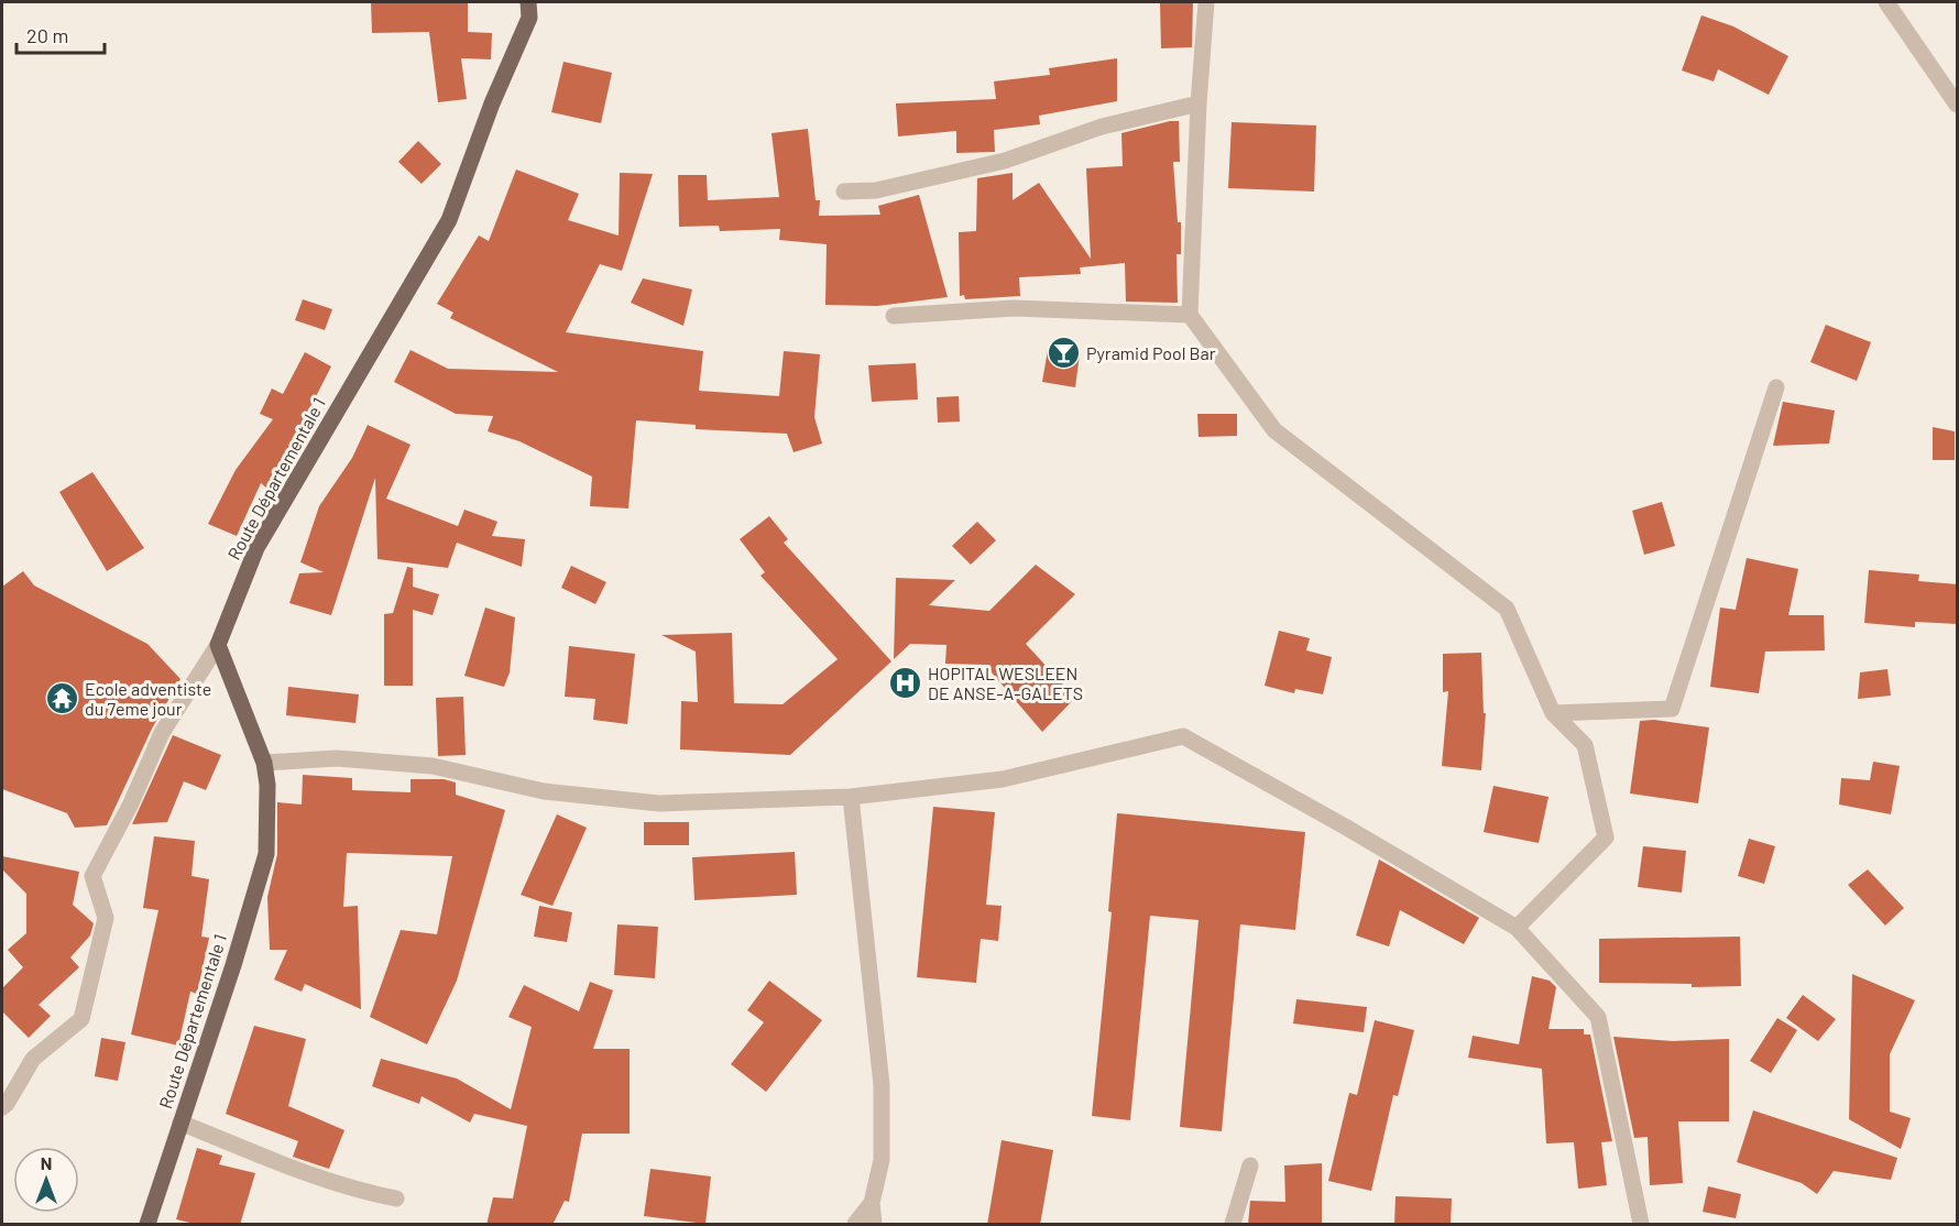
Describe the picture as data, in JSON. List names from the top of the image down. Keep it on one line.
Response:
{"streets":{"main road":["Route Départementale 1"]},"places":{"bar":["Pyramid Pool Bar"],"hospital":["HOPITAL WESLEEN DE ANSE-A-GALETS"],"temple":["Ecole adventiste du 7eme jour"]},"scale_bar":"20 m","north":"top"}
